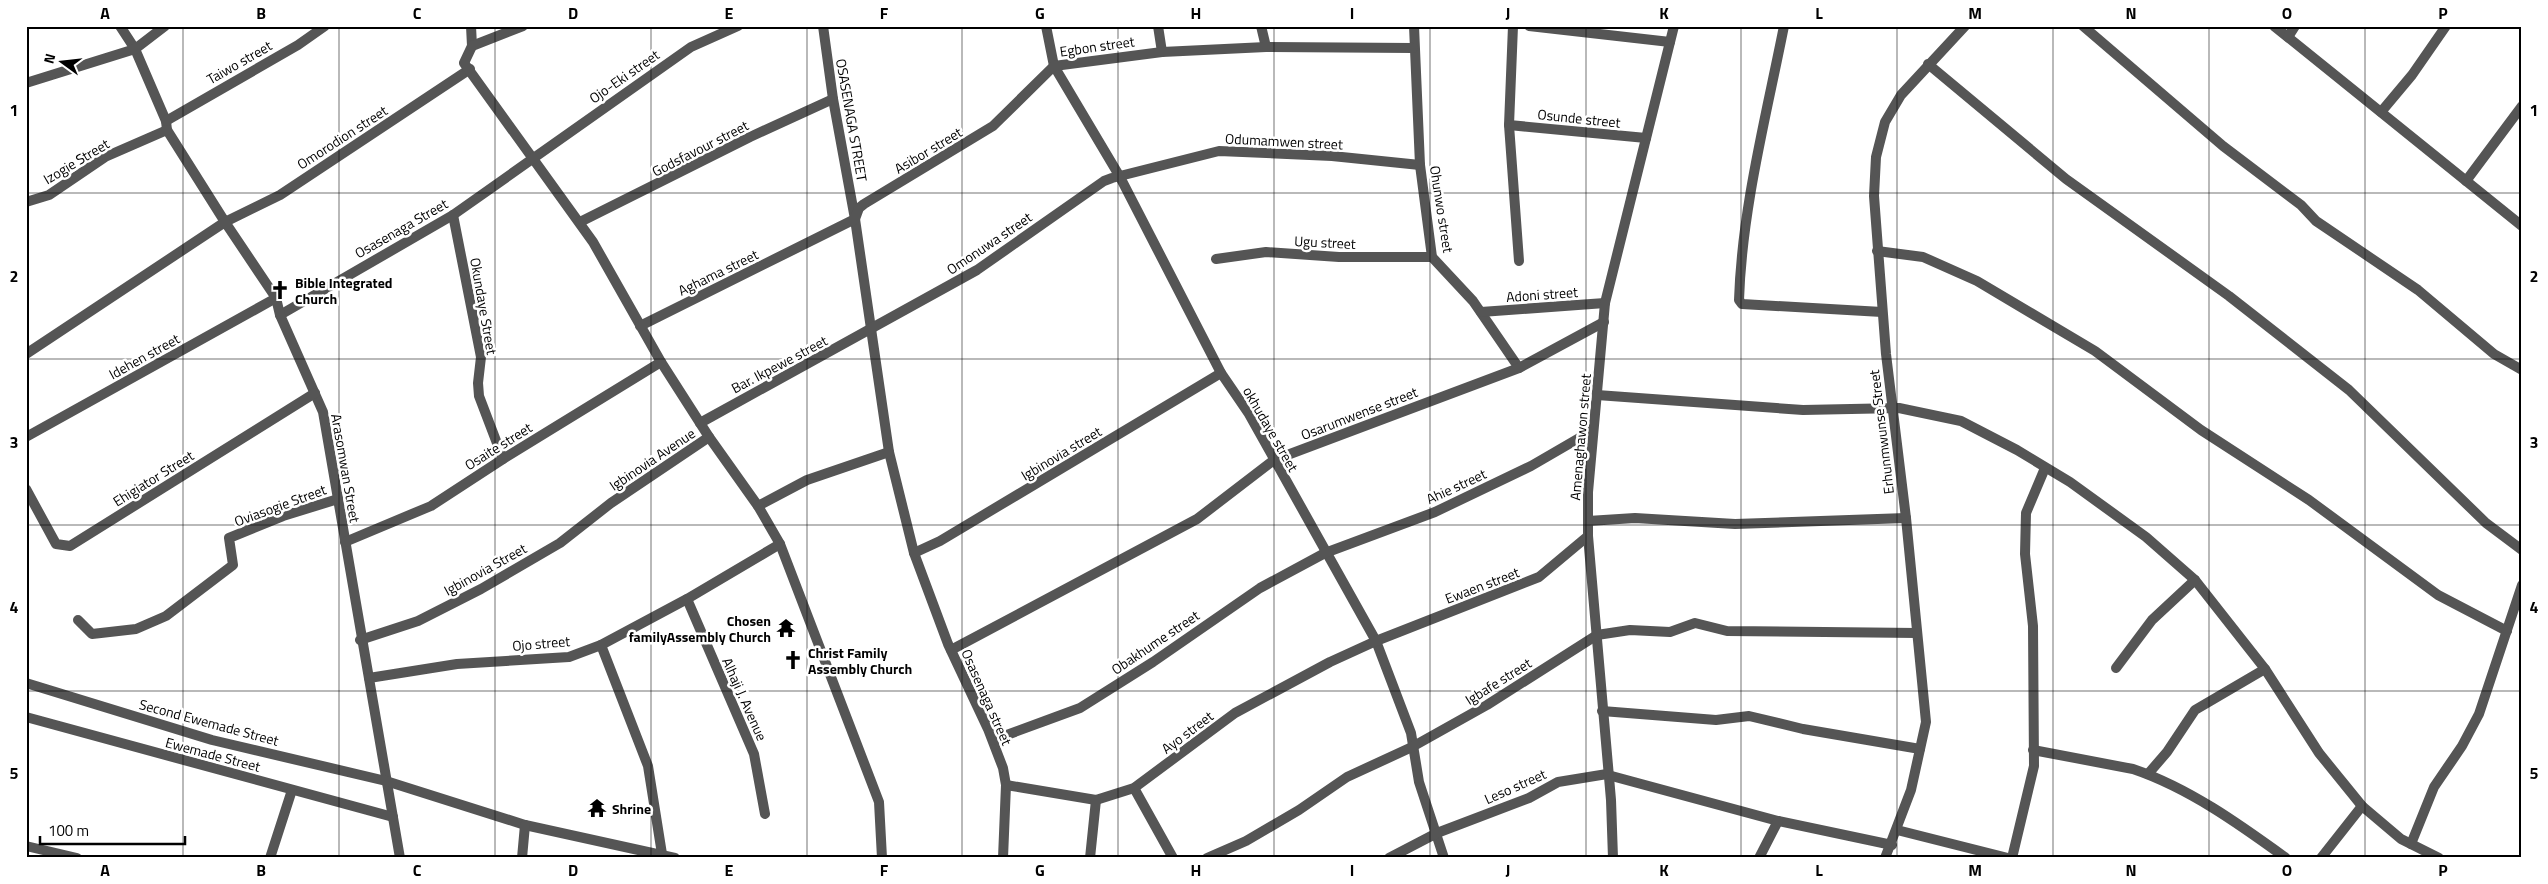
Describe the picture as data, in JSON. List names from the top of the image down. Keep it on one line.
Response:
{"streets":{"street":["Egbon street","Taiwo street","Ojo-Eki street","Osunde street","OSASENAGA STREET","Omorodion street","Odumamwen street","Godsfavour street","Asibor street","Izogie Street","Ohunwo street","Osasenaga Street","Ugu street","Omonuwa street","Aghama street","Adoni street","Okundaye Street","Idehen street","Bar. Ikpewe street","Osarumwense street","okhudaye street","Erhunmwunse Street","Amenaghawon street","Osaite street","Igbinovia street","Igbinovia Avenue","Arasomwan Street","Ehigiator Street","Ahie street","Oviasogie Street","Igbinovia Street","Ewaen street","Obakhume street","Ojo street","Igbafe street","Osasenaga street","Alhaji J. Avenue","Second Ewemade Street","Ayo street","Ewemade Street","Leso street"]},"crossings":[["Egbon street","Asibor street"],["Egbon street","Ohunwo street"],["Egbon street","okhudaye street"],["Taiwo street","Izogie Street"],["Taiwo street","Arasomwan Street"],["Ojo-Eki street","Osasenaga Street"],["Osunde street","Amenaghawon street"],["OSASENAGA STREET","Godsfavour street"],["OSASENAGA STREET","Asibor street"],["OSASENAGA STREET","Omonuwa street"],["OSASENAGA STREET","Bar. Ikpewe street"],["OSASENAGA STREET","Osasenaga street"],["Omorodion street","Arasomwan Street"],["Odumamwen street","Ohunwo street"],["Odumamwen street","Omonuwa street"],["Odumamwen street","okhudaye street"],["Asibor street","Aghama street"],["Asibor street","okhudaye street"],["Izogie Street","Arasomwan Street"],["Ohunwo street","Ugu street"],["Ohunwo street","Adoni street"],["Ohunwo street","Osarumwense street"],["Osasenaga Street","Okundaye Street"],["Osasenaga Street","Arasomwan Street"],["Omonuwa street","Bar. Ikpewe street"],["Omonuwa street","okhudaye street"],["Omonuwa street","Osasenaga street"],["Adoni street","Amenaghawon street"],["Okundaye Street","Osaite street"],["Idehen street","Arasomwan Street"],["Bar. Ikpewe street","Osasenaga street"],["Osarumwense street","okhudaye street"],["Osarumwense street","Amenaghawon street"],["Osarumwense street","Osasenaga street"],["okhudaye street","Igbinovia street"],["okhudaye street","Ahie street"],["okhudaye street","Ewaen street"],["okhudaye street","Obakhume street"],["okhudaye street","Igbafe street"],["okhudaye street","Ayo street"],["okhudaye street","Leso street"],["Amenaghawon street","Ahie street"],["Amenaghawon street","Ewaen street"],["Amenaghawon street","Igbafe street"],["Amenaghawon street","Leso street"],["Osaite street","Arasomwan Street"],["Igbinovia street","Osasenaga street"],["Igbinovia Avenue","Igbinovia Street"],["Arasomwan Street","Ehigiator Street"],["Arasomwan Street","Oviasogie Street"],["Arasomwan Street","Igbinovia Street"],["Arasomwan Street","Ojo street"],["Arasomwan Street","Second Ewemade Street"],["Arasomwan Street","Ewemade Street"],["Ahie street","Obakhume street"],["Ewaen street","Ayo street"],["Obakhume street","Osasenaga street"],["Ojo street","Alhaji J. Avenue"],["Osasenaga street","Ayo street"]],"places":{"church":["Bible Integrated Church","Christ Family Assembly Church"],"temple":["Chosen familyAssembly Church","Shrine"]},"scale_bar":"100 m","north":"left","grid":{"columns":["A","B","C","D","E","F","G","H","I","J","K","L","M","N","O","P"],"rows":["1","2","3","4","5"]}}
